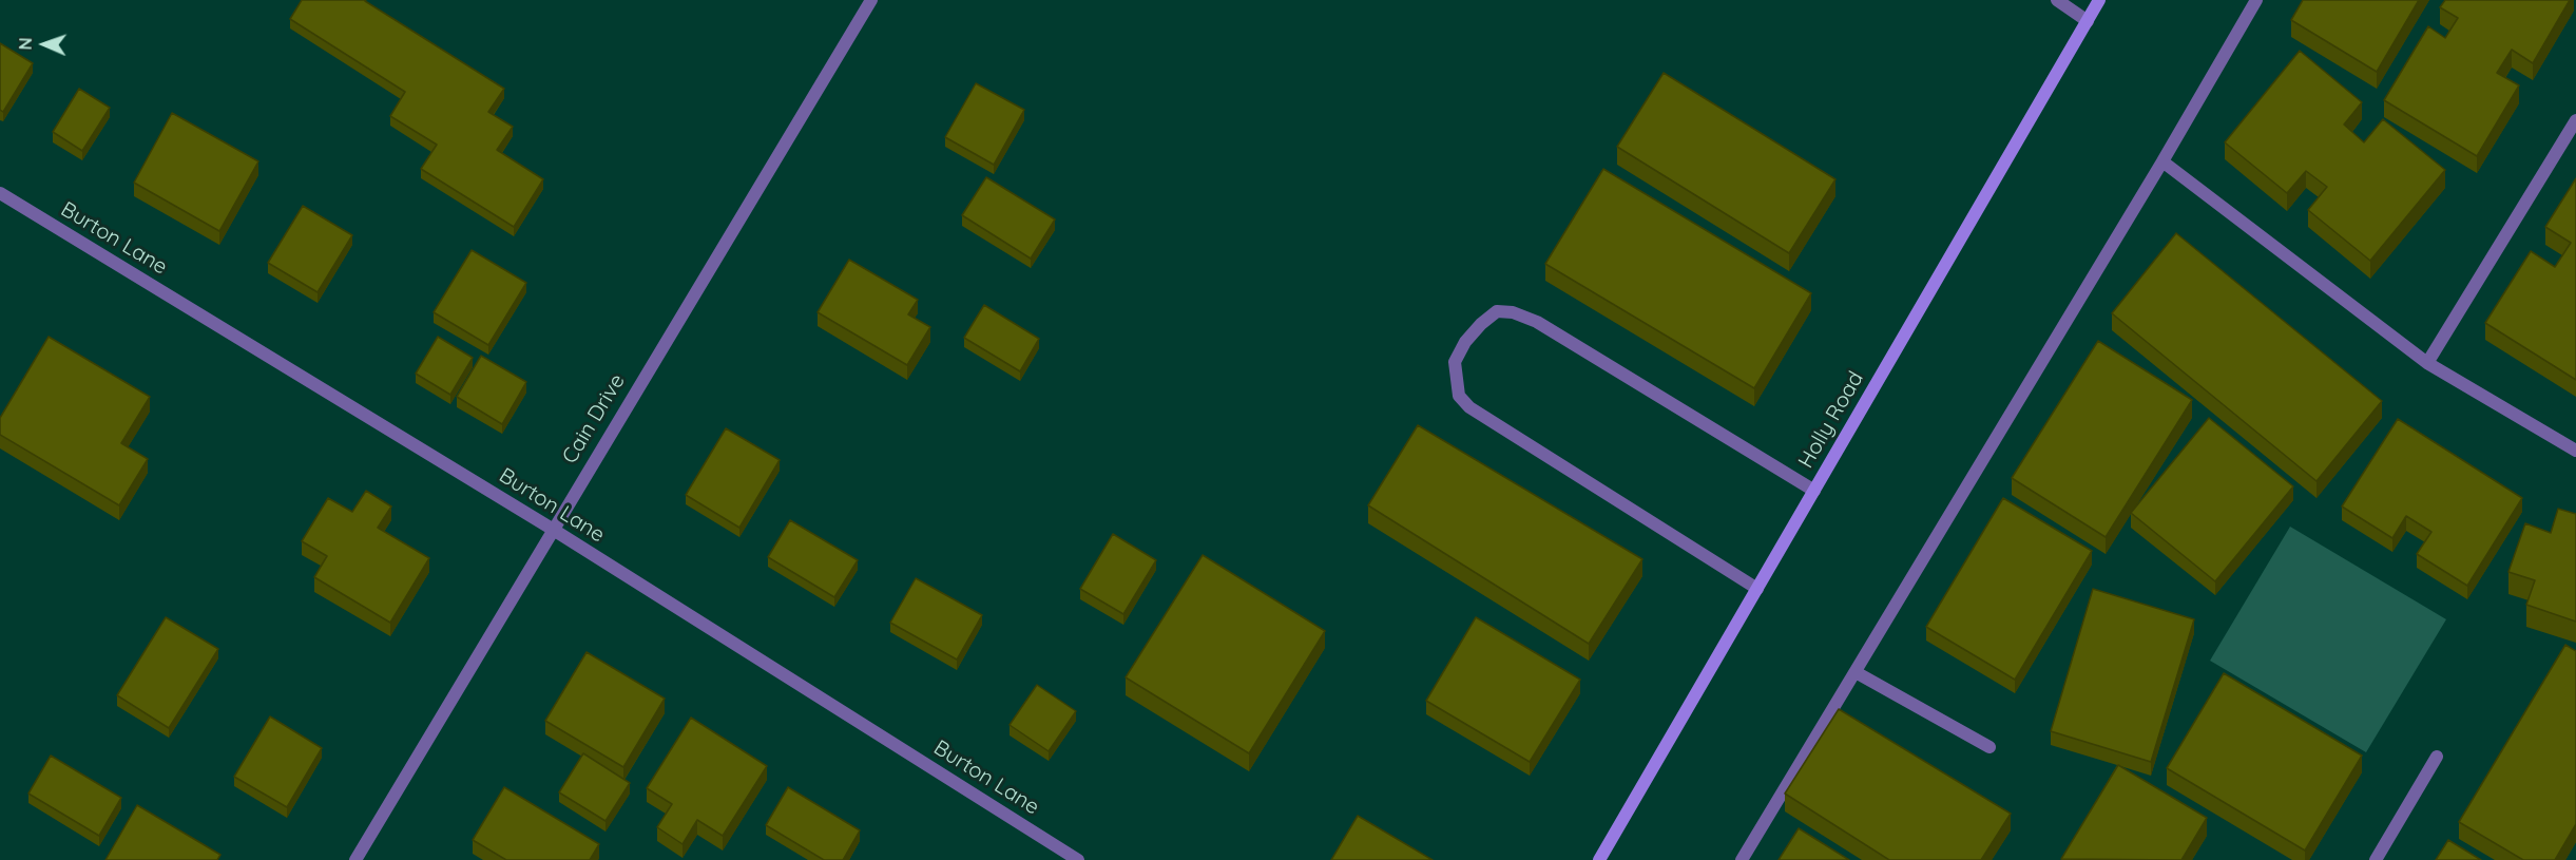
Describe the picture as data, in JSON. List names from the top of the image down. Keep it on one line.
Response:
{"streets":{"main road":["Holly Road"],"street":["Burton Lane","Cain Drive"]},"crossings":[["Burton Lane","Cain Drive"]],"north":"left"}
